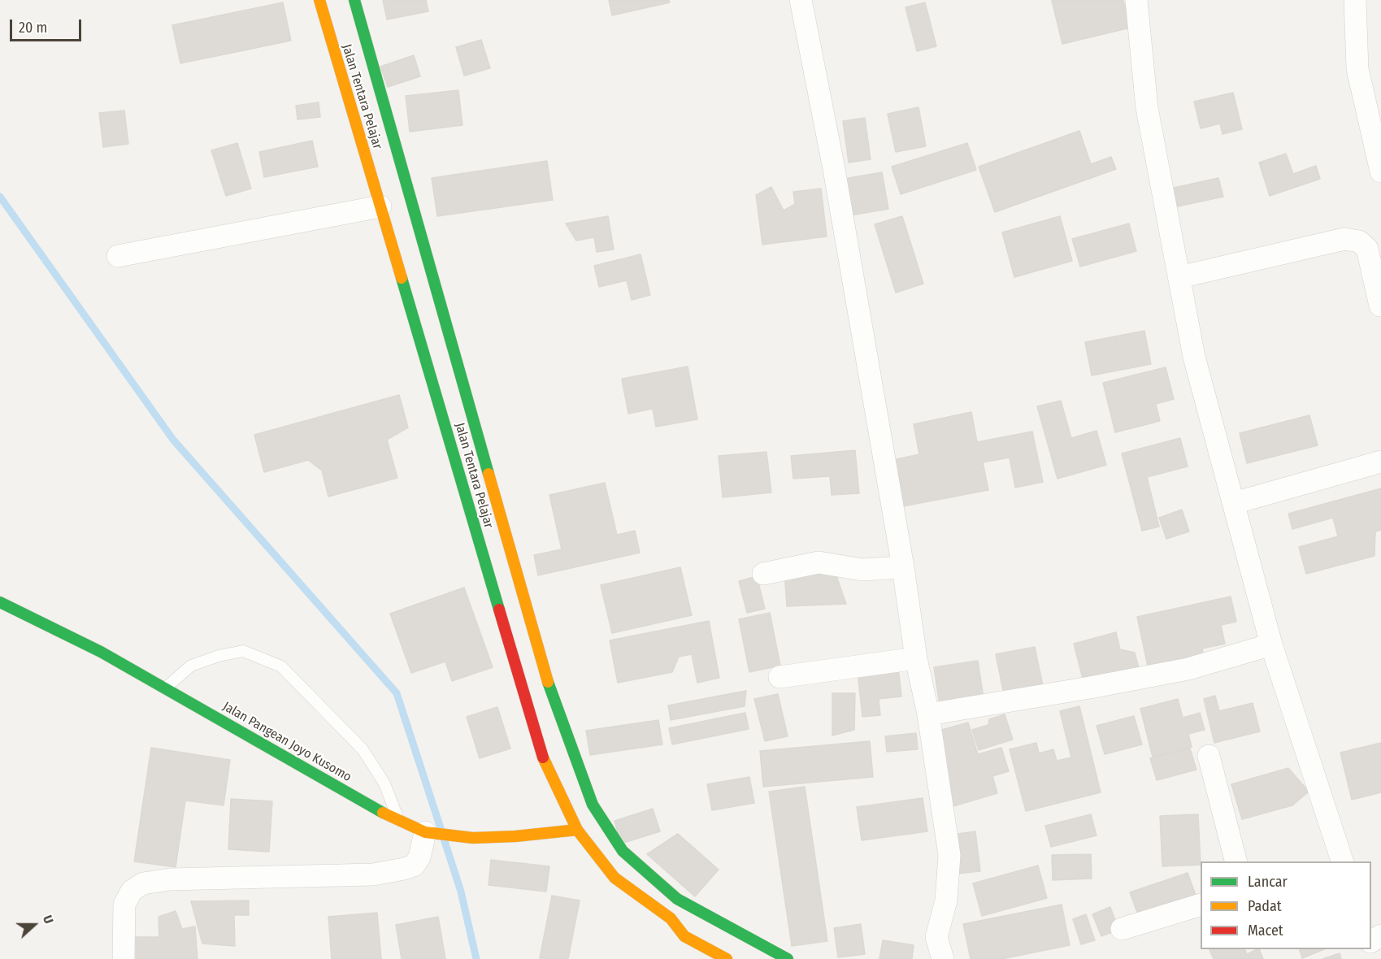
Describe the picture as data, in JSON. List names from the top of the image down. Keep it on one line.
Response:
{"streets":{"main road":["Jalan Tentara Pelajar","Jalan Pangean Joyo Kusomo"]},"crossings":[["Jalan Tentara Pelajar","Jalan Pangean Joyo Kusomo"]],"legend":["Lancar","Padat","Macet"],"scale_bar":"20 m","north":"right"}
